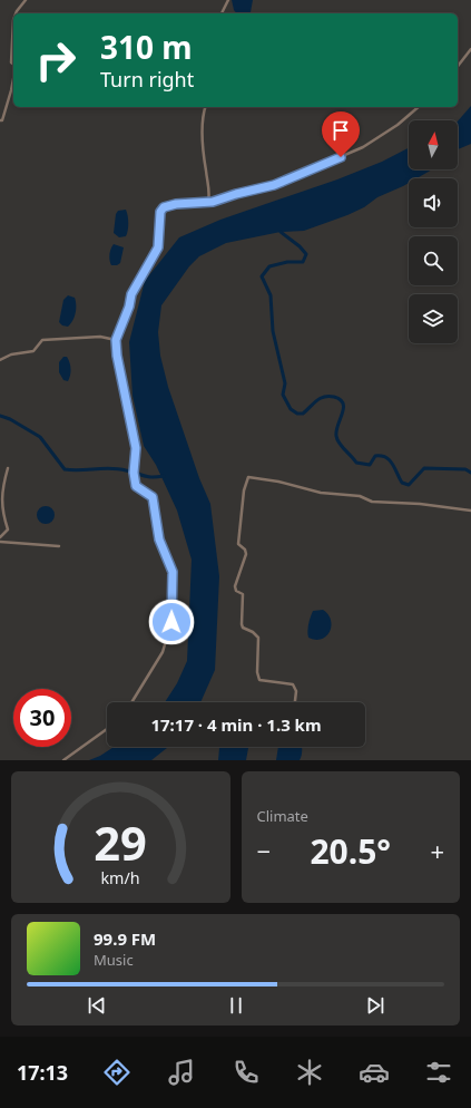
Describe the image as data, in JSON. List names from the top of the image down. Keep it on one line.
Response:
{"north":"top","page":{"turn":["310 m","Turn right"],"limit":"30","trip":"17:17 · 4 min · 1.3 km","tile":"Climate","heat":["−","20.5°","+"],"song":["99.9 FM","Music"],"tabs":"17:13","gauge":["29","km/h"]}}
